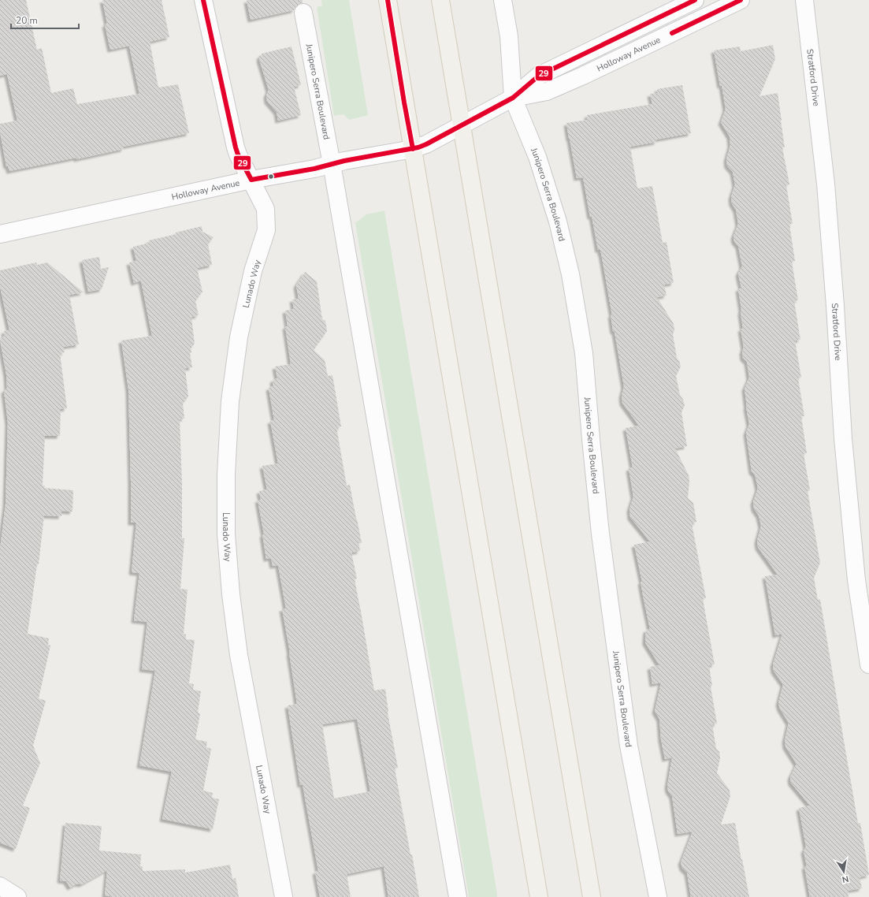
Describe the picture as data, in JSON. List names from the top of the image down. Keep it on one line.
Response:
{"streets":{"street":["Holloway Avenue","Stratford Drive","Junipero Serra Boulevard","Lunado Way"]},"crossings":[["Holloway Avenue","Junipero Serra Boulevard"],["Holloway Avenue","Lunado Way"]],"lines":["transit line 29"],"scale_bar":"20 m","north":"bottom"}
